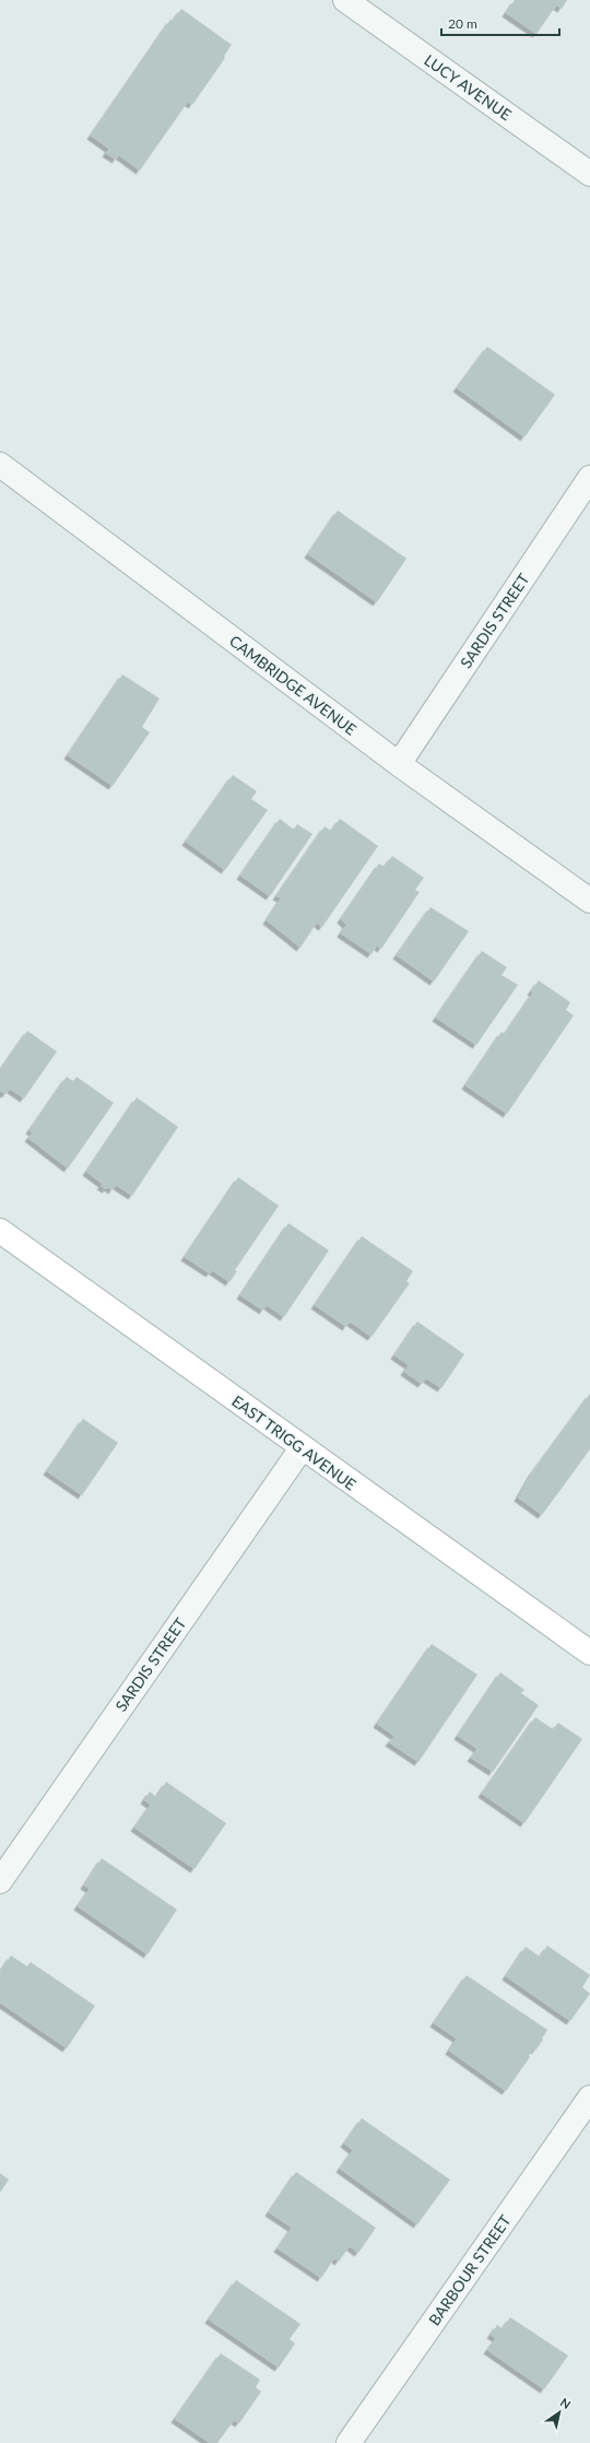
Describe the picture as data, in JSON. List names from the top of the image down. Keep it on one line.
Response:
{"streets":{"street":["LUCY AVENUE","SARDIS STREET","CAMBRIDGE AVENUE","EAST TRIGG AVENUE","BARBOUR STREET"]},"crossings":[["SARDIS STREET","CAMBRIDGE AVENUE"],["SARDIS STREET","EAST TRIGG AVENUE"]],"scale_bar":"20 m","north":"top right"}
